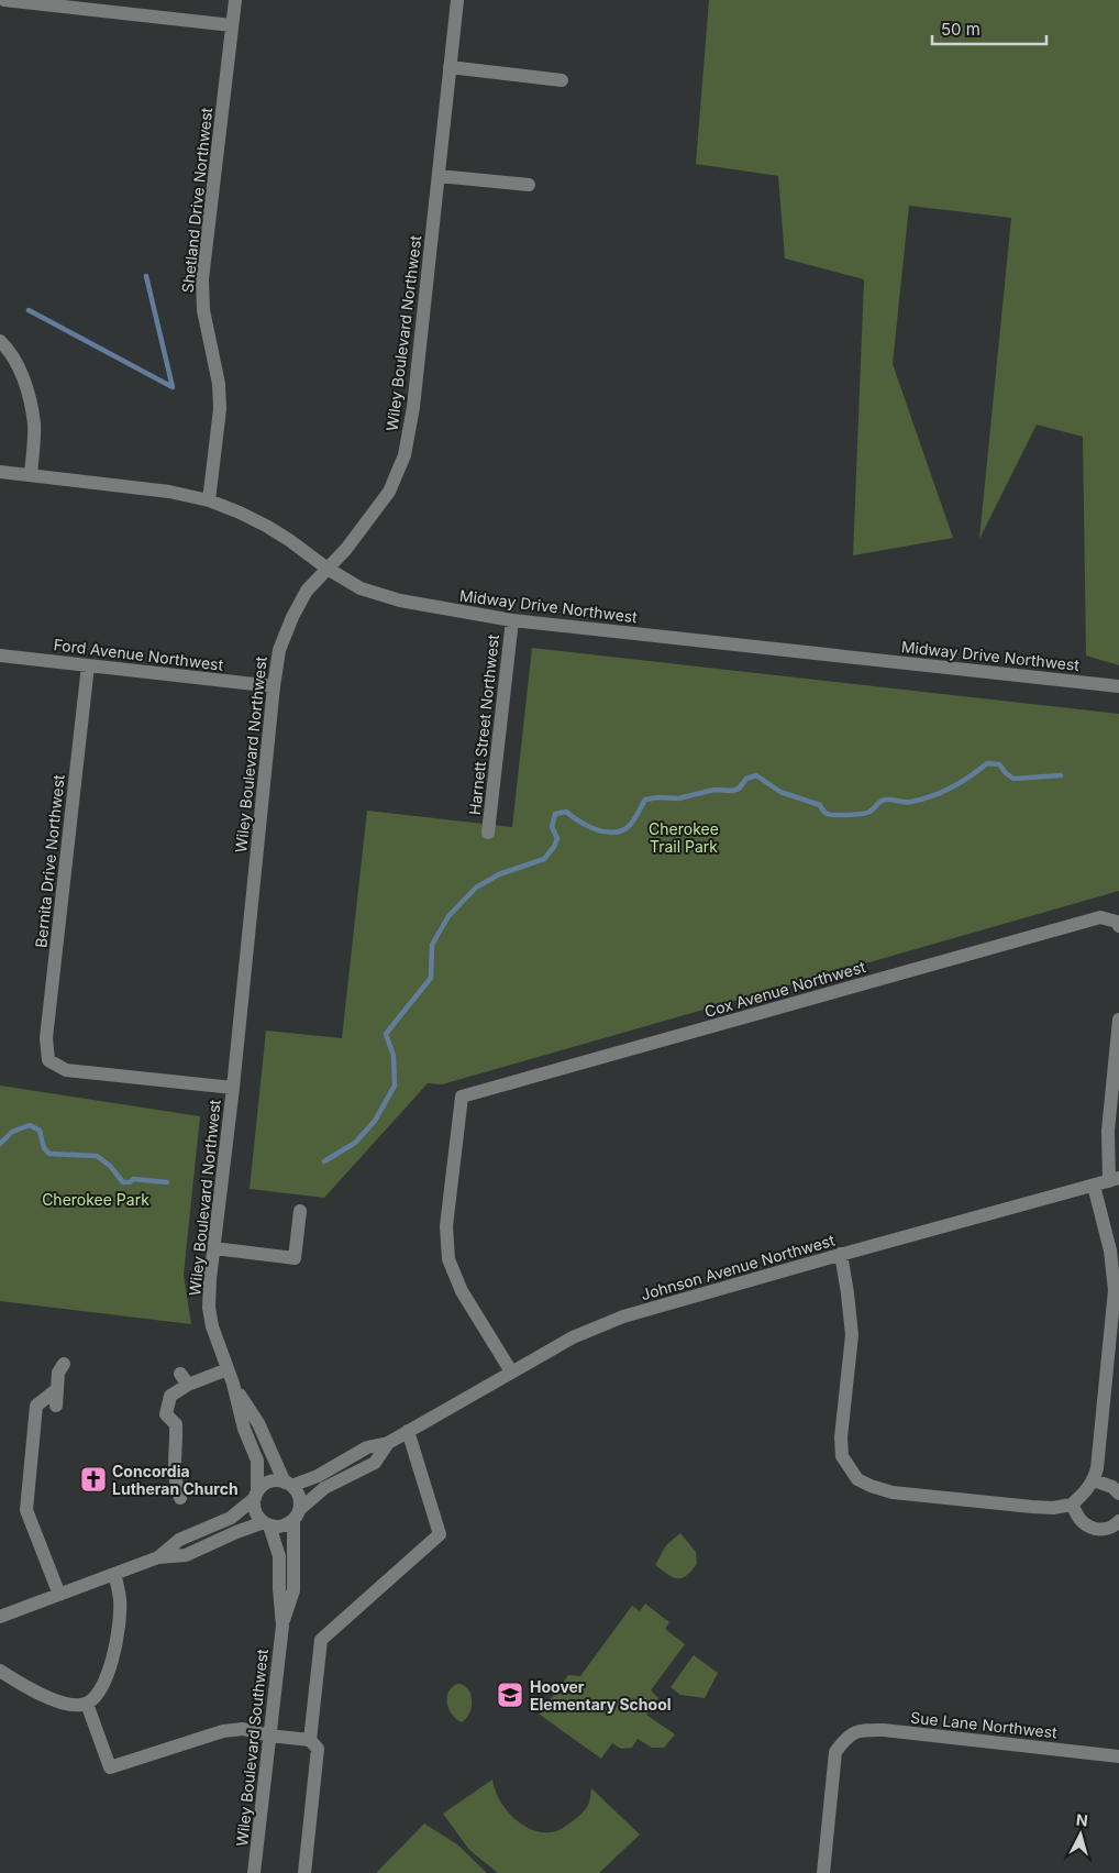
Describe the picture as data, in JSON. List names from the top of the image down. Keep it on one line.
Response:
{"streets":{"street":["Shetland Drive Northwest","Wiley Boulevard Northwest","Midway Drive Northwest","Ford Avenue Northwest","Harnett Street Northwest","Bernita Drive Northwest","Cox Avenue Northwest","Johnson Avenue Northwest","Sue Lane Northwest","Wiley Boulevard Southwest"]},"crossings":[["Shetland Drive Northwest","Midway Drive Northwest"],["Wiley Boulevard Northwest","Midway Drive Northwest"],["Wiley Boulevard Northwest","Ford Avenue Northwest"],["Wiley Boulevard Northwest","Bernita Drive Northwest"],["Wiley Boulevard Northwest","Johnson Avenue Northwest"],["Wiley Boulevard Northwest","Wiley Boulevard Southwest"],["Midway Drive Northwest","Harnett Street Northwest"],["Ford Avenue Northwest","Bernita Drive Northwest"],["Cox Avenue Northwest","Johnson Avenue Northwest"],["Johnson Avenue Northwest","Wiley Boulevard Southwest"]],"parks":["Cherokee Trail Park","Cherokee Park"],"places":{"church":["Concordia Lutheran Church"],"school or university":["Hoover Elementary School"]},"scale_bar":"50 m","north":"top"}
